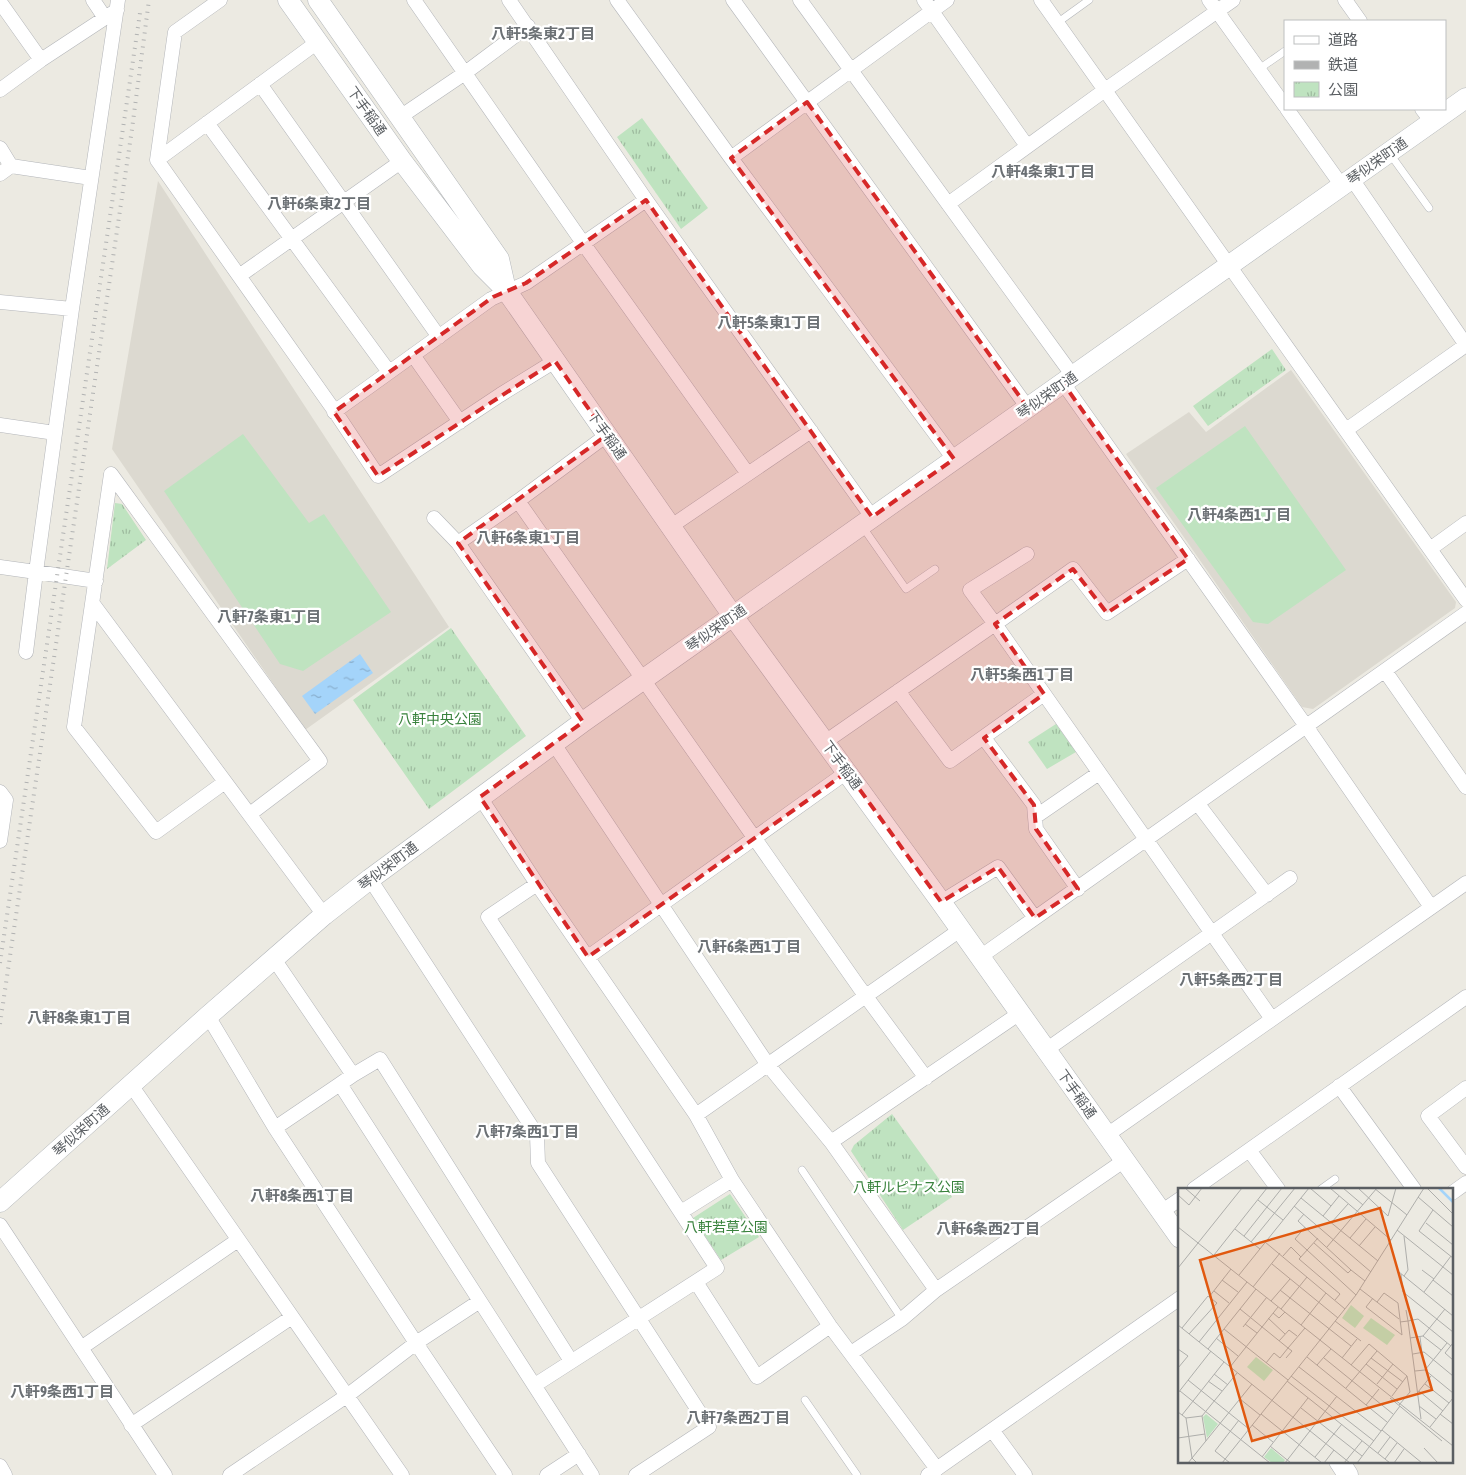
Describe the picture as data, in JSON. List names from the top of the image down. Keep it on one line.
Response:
{"streets":{"main road":["下手稲通","琴似栄町通"]},"crossings":[["下手稲通","琴似栄町通"]],"districts":["八軒5条東2丁目","八軒4条東1丁目","八軒6条東2丁目","八軒5条東1丁目","八軒4条西1丁目","八軒6条東1丁目","八軒7条東1丁目","八軒5条西1丁目","八軒6条西1丁目","八軒5条西2丁目","八軒8条東1丁目","八軒7条西1丁目","八軒8条西1丁目","八軒6条西2丁目","八軒9条西1丁目","八軒7条西2丁目"],"parks":["八軒中央公園","八軒ルピナス公園","八軒若草公園"],"legend":["道路","鉄道","公園"]}
